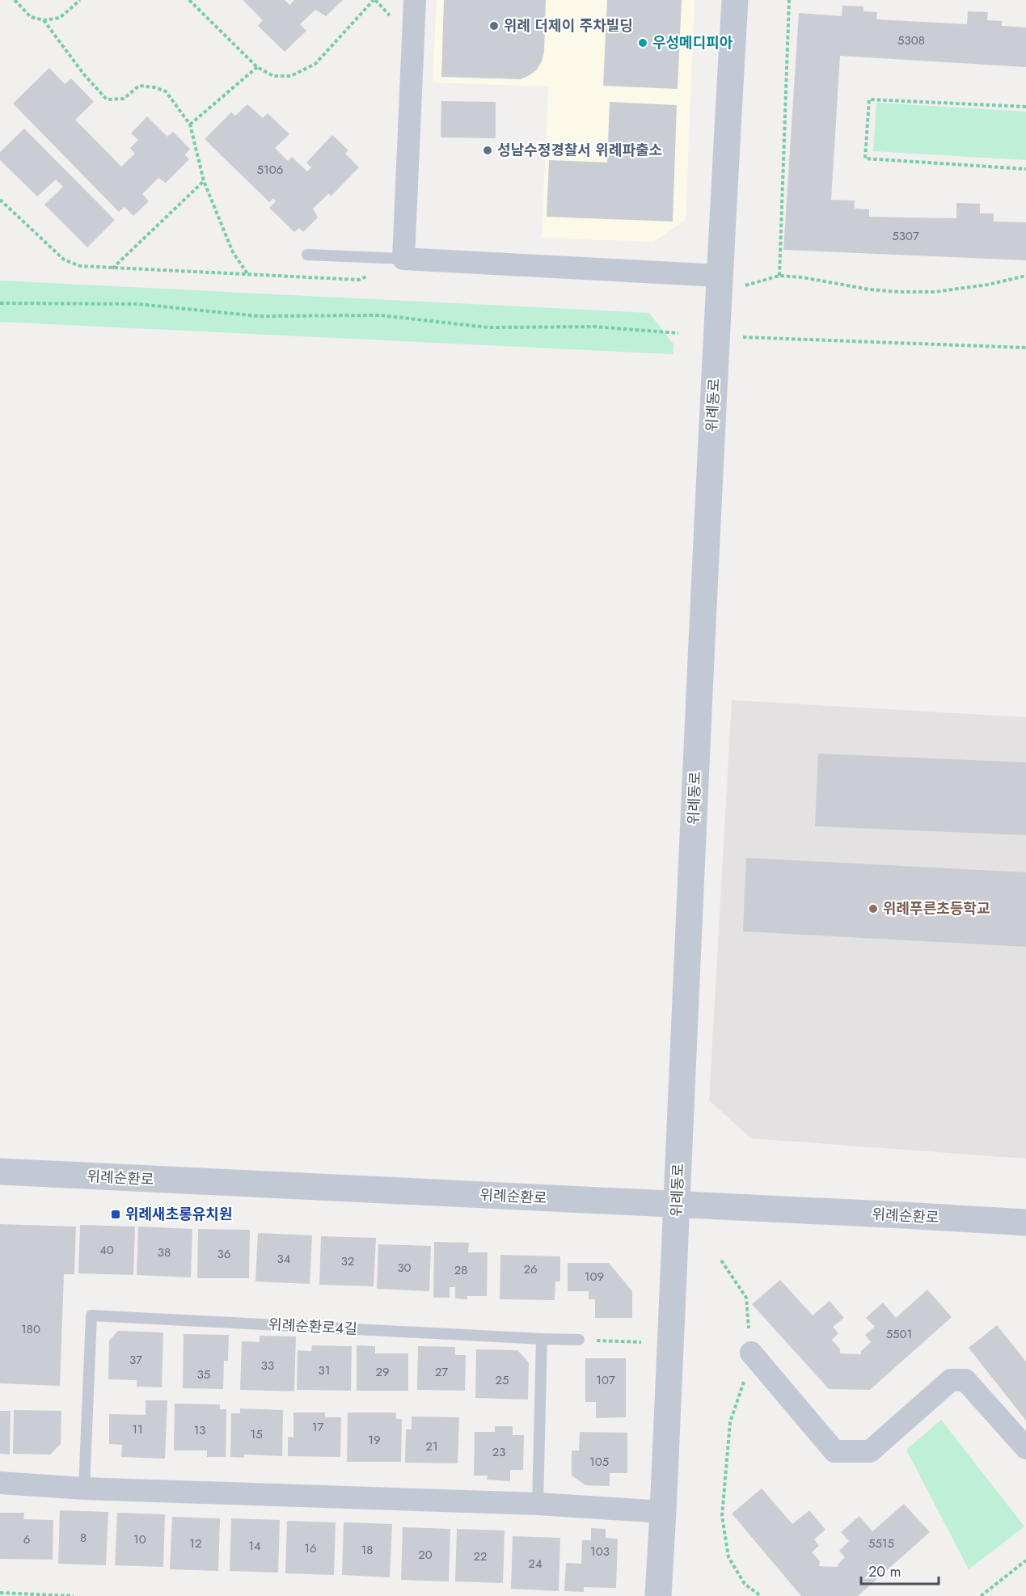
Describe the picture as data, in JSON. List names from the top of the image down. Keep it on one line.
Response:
{"streets":{"street":["위례동로","위례순환로"],"lane":["위례순환로4길"]},"crossings":[["위례동로","위례순환로"]],"places":{"other":["위례 더제이 주차빌딩","우성메디피아","성남수정경찰서 위례파출소","위례푸른초등학교"],"transit":["위례새초롱유치원"]},"house_numbers":["5308","5106","5307","40","38","36","34","32","30","26","28","109","180","5501","37","33","31","29","27","35","25","107","17","11","13","15","19","21","23","105","8","6","10","12","5515","14","16","18","103","20","22","24"],"scale_bar":"20 m"}
